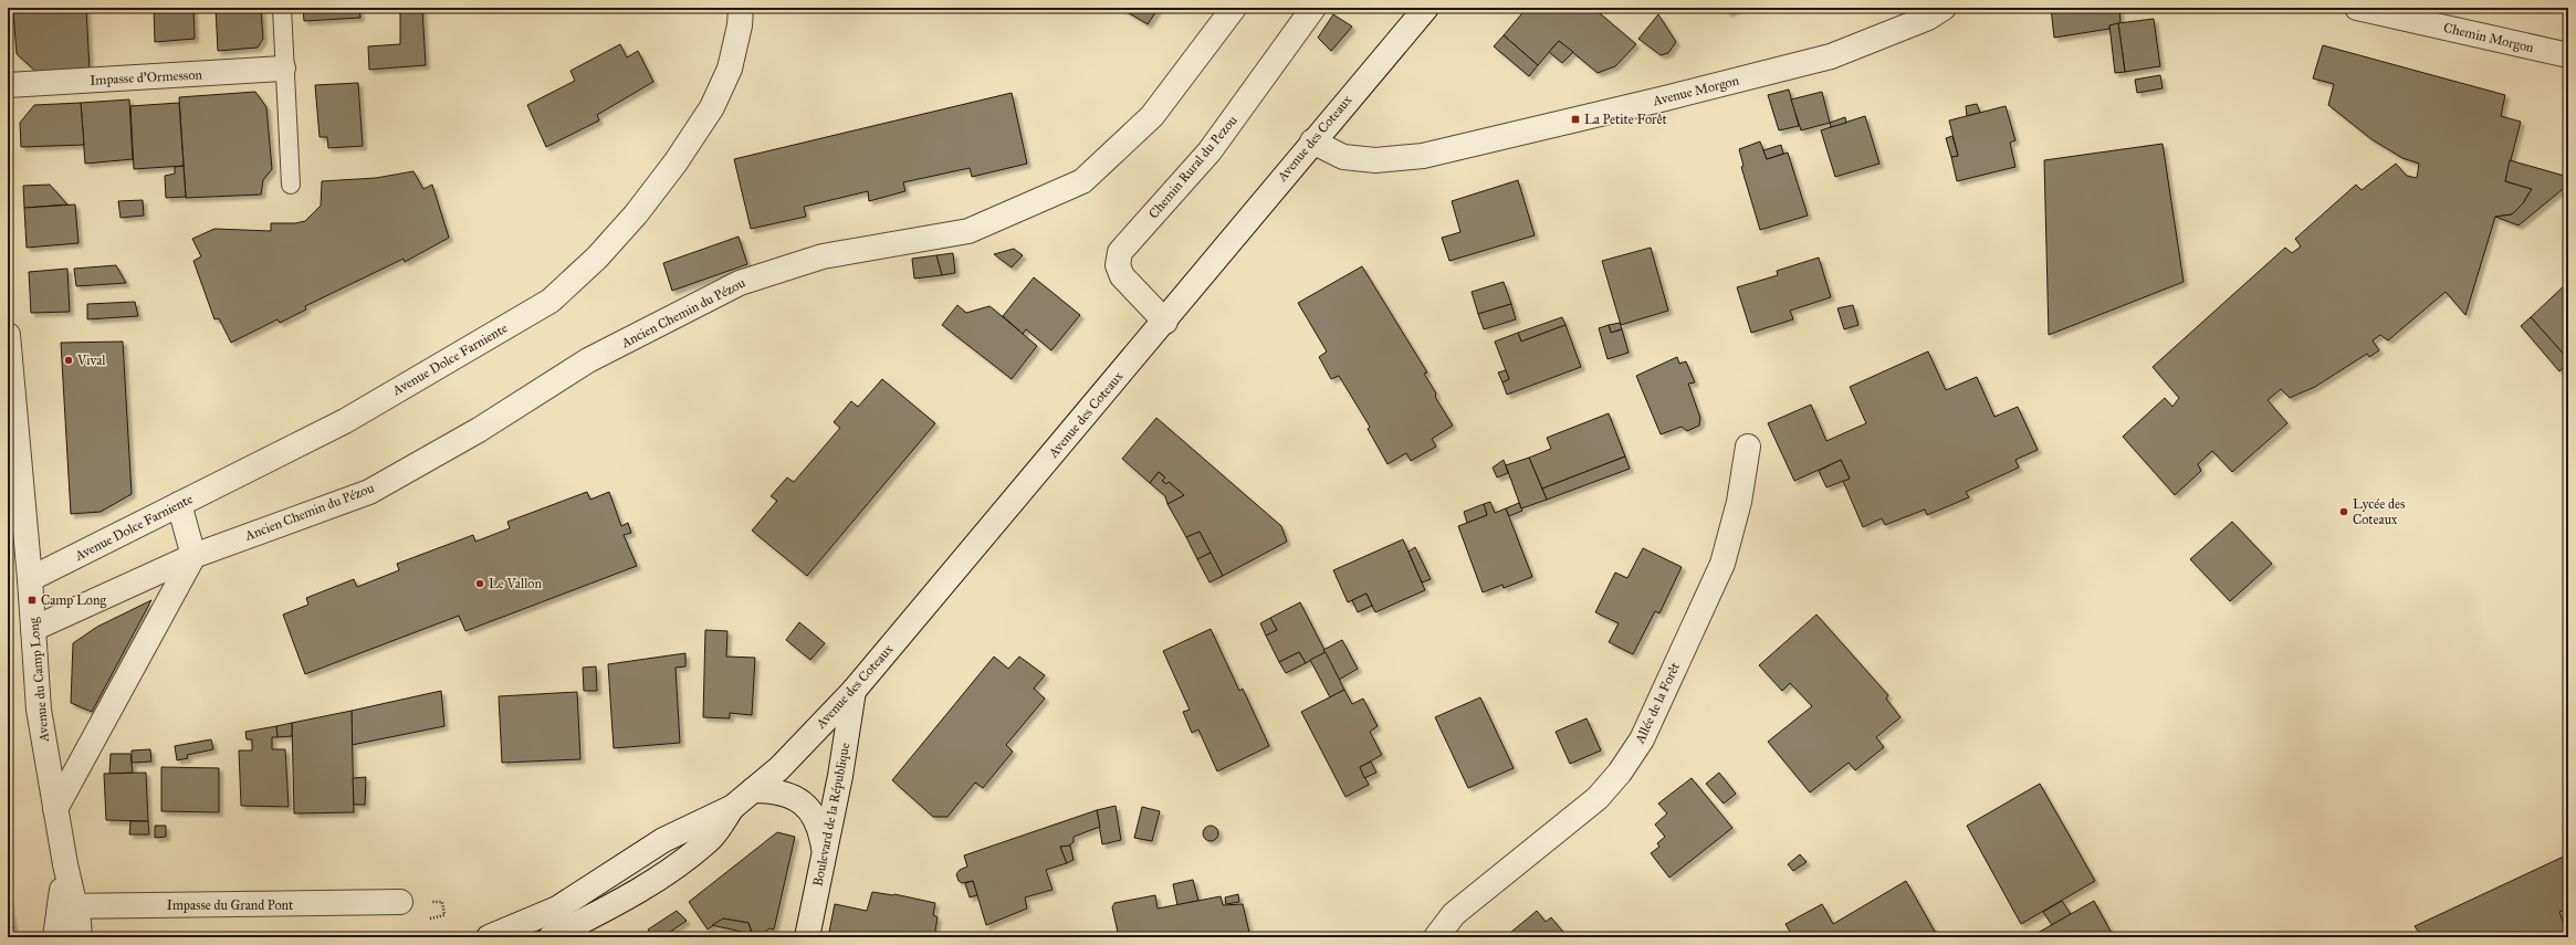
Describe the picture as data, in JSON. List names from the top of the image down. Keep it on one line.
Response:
{"streets":{"street":["Chemin Morgon","Impasse d'Ormesson","Avenue Morgon","Avenue des Coteaux","Chemin Rural du Pezou","Ancien Chemin du Pézou","Avenue Dolce Farniente","Avenue du Camp Long","Allée de la Forêt","Boulevard de la République","Impasse du Grand Pont"]},"crossings":[["Avenue Morgon","Avenue des Coteaux"],["Avenue des Coteaux","Chemin Rural du Pezou"],["Avenue des Coteaux","Boulevard de la République"],["Ancien Chemin du Pézou","Avenue du Camp Long"],["Avenue Dolce Farniente","Avenue du Camp Long"],["Avenue du Camp Long","Impasse du Grand Pont"]],"places":{"transit":["La Petite Forêt","Camp Long"],"other":["Vival","Lycée des Coteaux","Le Vallon"]}}
